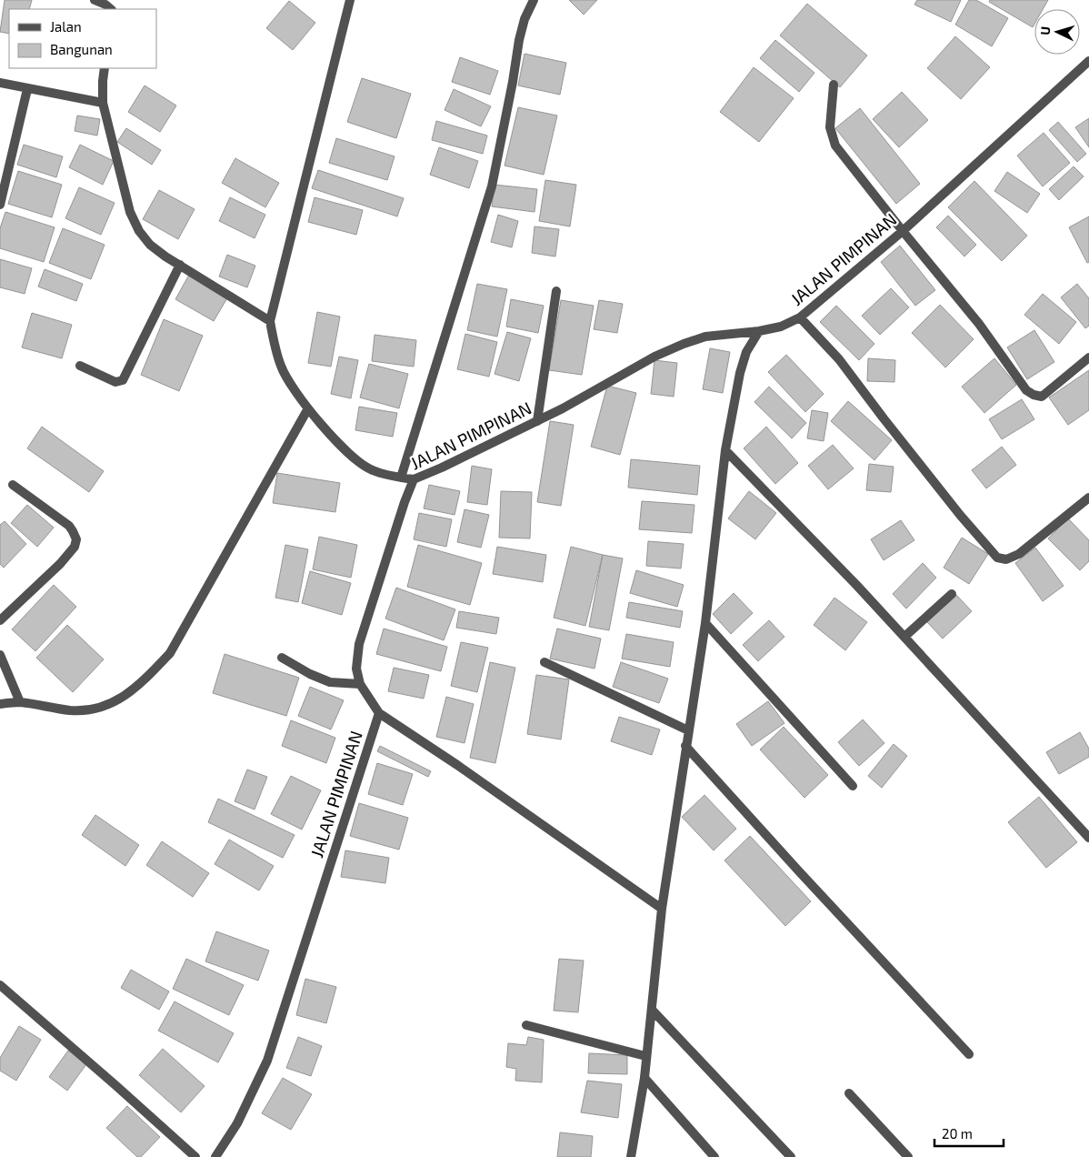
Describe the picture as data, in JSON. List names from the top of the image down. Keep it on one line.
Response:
{"streets":{"street":["JALAN PIMPINAN"]},"legend":["Jalan","Bangunan"],"scale_bar":"20 m","north":"left"}
